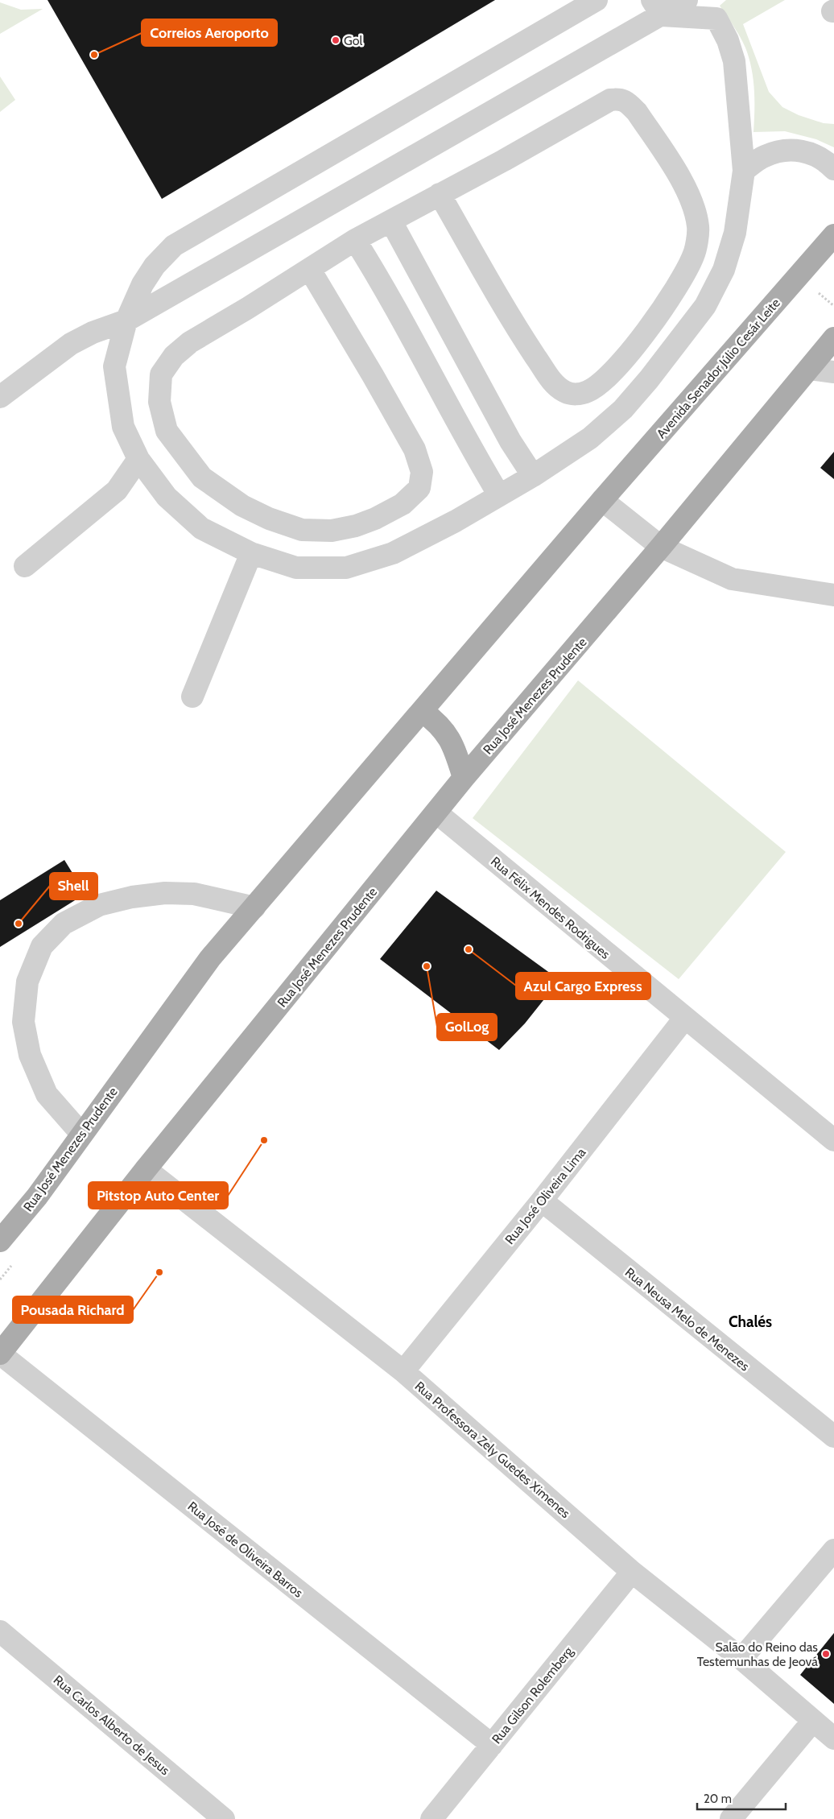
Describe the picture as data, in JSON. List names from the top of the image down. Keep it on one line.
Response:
{"streets":{"main road":["Avenida Senador Júlio Cesár Leite","Rua José Menezes Prudente"],"street":["Rua Félix Mendes Rodrigues","Rua José Oliveira Lima","Rua Neusa Melo de Menezes","Rua Professora Zely Guedes Ximenes","Rua José de Oliveira Barros","Rua Gilson Rolemberg","Rua Carlos Alberto de Jesus"]},"crossings":[["Avenida Senador Júlio Cesár Leite","Rua José Menezes Prudente"],["Rua José Menezes Prudente","Rua Félix Mendes Rodrigues"],["Rua José Menezes Prudente","Rua Professora Zely Guedes Ximenes"],["Rua José Menezes Prudente","Rua José de Oliveira Barros"],["Rua Félix Mendes Rodrigues","Rua José Oliveira Lima"],["Rua José Oliveira Lima","Rua Neusa Melo de Menezes"],["Rua José Oliveira Lima","Rua Professora Zely Guedes Ximenes"],["Rua Professora Zely Guedes Ximenes","Rua Gilson Rolemberg"],["Rua José de Oliveira Barros","Rua Gilson Rolemberg"]],"districts":["Chalés"],"places":["Gol","Correios Aeroporto","Shell","Azul Cargo Express","GolLog","Pitstop Auto Center","Pousada Richard","Salão do Reino das Testemunhas de Jeová"],"scale_bar":"20 m"}
